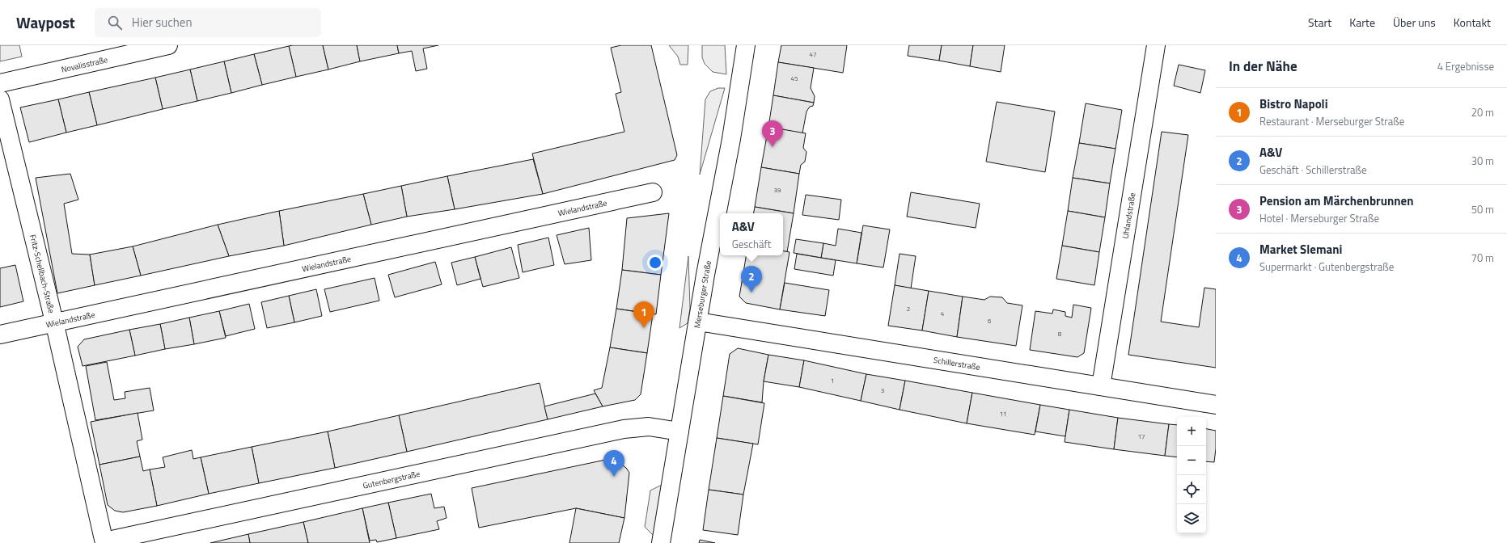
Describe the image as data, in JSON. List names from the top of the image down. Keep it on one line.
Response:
{"streets":{"street":["Novalisstraße","Wielandstraße","Uhlandstraße","Fritz-Schellbach-Straße","Merseburger Straße","Schillerstraße","Gutenbergstraße"]},"crossings":[["Wielandstraße","Fritz-Schellbach-Straße"],["Uhlandstraße","Schillerstraße"],["Fritz-Schellbach-Straße","Gutenbergstraße"],["Merseburger Straße","Schillerstraße"],["Merseburger Straße","Gutenbergstraße"]],"house_numbers":["47","45","39","2","4","6","8","1","3","11","17"],"page":{"header":"Waypost","search":"Hier suchen","nav":["Start","Karte","Über uns","Kontakt"],"heading":["In der Nähe","4 Ergebnisse"],"list":[{"mark":"1","name":"Bistro Napoli","note":"Restaurant · Merseburger Straße","value":"20 m"},{"mark":"2","name":"A&V","note":"Geschäft · Schillerstraße","value":"30 m"},{"mark":"3","name":"Pension am Märchenbrunnen","note":"Hotel · Merseburger Straße","value":"50 m"},{"mark":"4","name":"Market Slemani","note":"Supermarkt · Gutenbergstraße","value":"70 m"}],"pins":["3","2","1","4"],"popup":["A&V","Geschäft"],"map_buttons":["+","−"]}}
